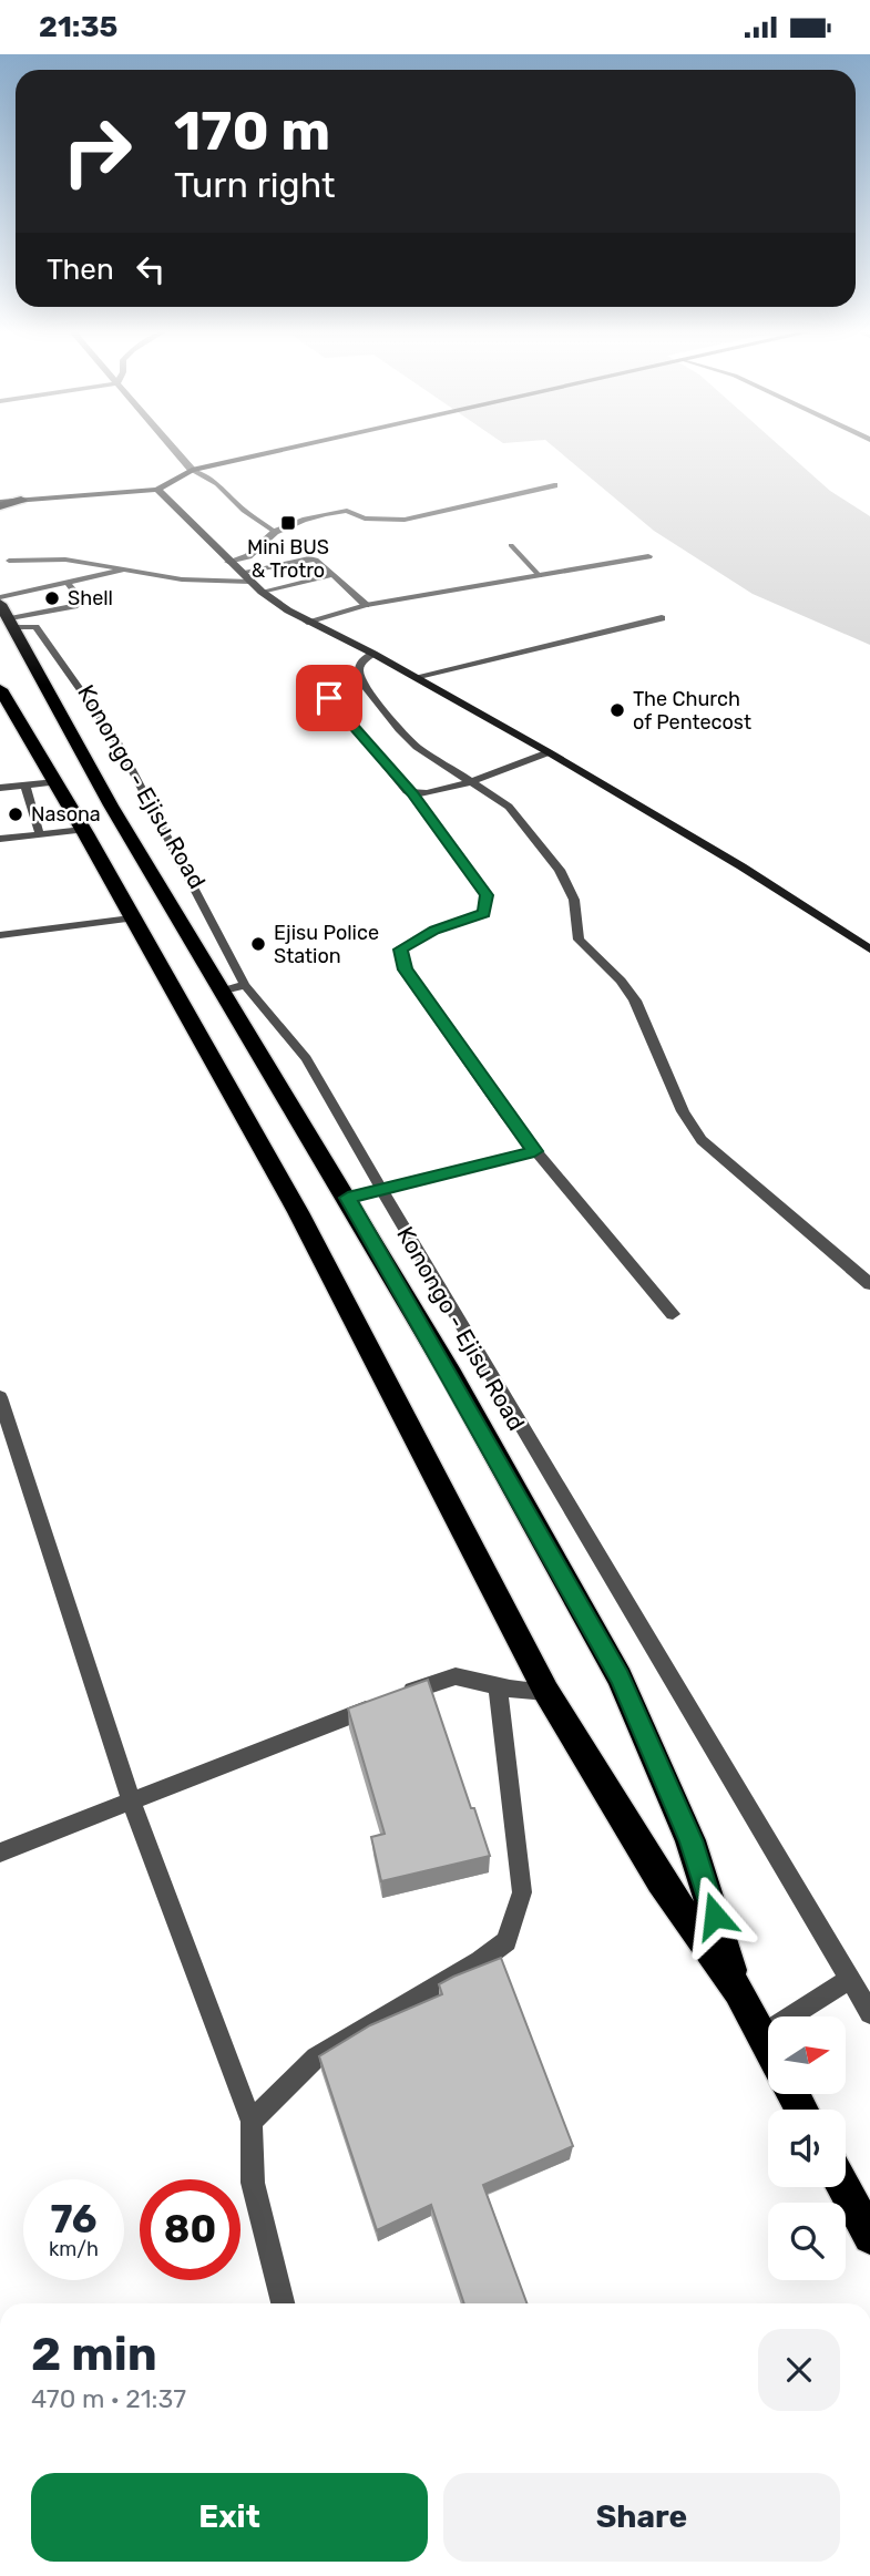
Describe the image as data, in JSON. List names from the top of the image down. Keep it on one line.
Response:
{"streets":{"highway":["Konongo - Ejisu Road"]},"places":{"transit":["Mini BUS & Trotro"],"other":["Shell","The Church of Pentecost","Nasona","Ejisu Police Station"]},"north":"right","page":{"status":"21:35","turn":["170 m","Turn right"],"then":"Then","speed":"76 km/h","limit":"80","heading":["2 min","470 m · 21:37"],"buttons":["Exit","Share"]}}
